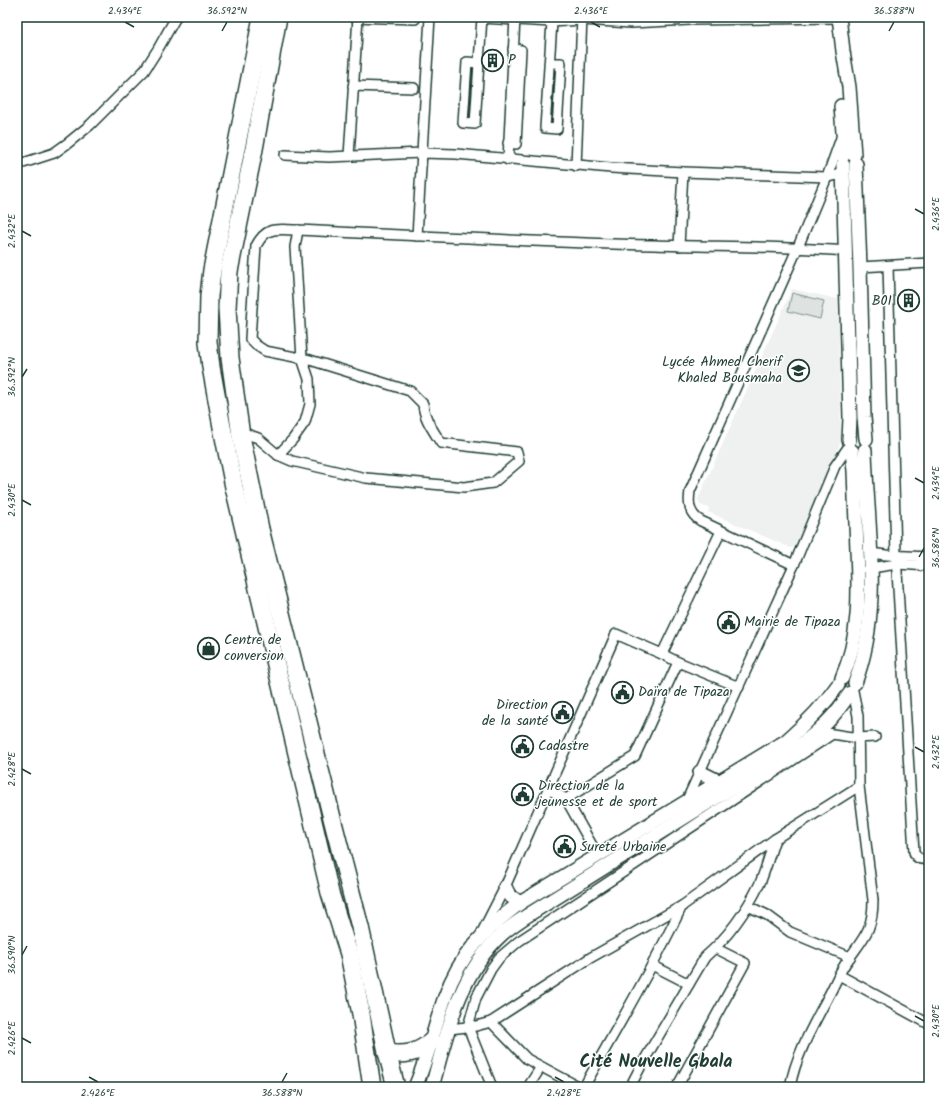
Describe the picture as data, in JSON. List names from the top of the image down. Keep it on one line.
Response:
{"districts":["Cité Nouvelle Gbala"],"places":{"building":["P","B01"],"school or university":["Lycée Ahmed Cherif Khaled Bousmaha"],"public building":["Mairie de Tipaza","Daïra de Tipaza","Direction de la santé","Cadastre","Direction de la jeunesse et de sport","Sureté Urbaine"],"shop":["Centre de conversion"]},"coordinates":["2.434°E","36.592°N","2.436°E","36.588°N","2.432°E","2.430°E","36.586°N","2.428°E","36.590°N","2.426°E"]}
